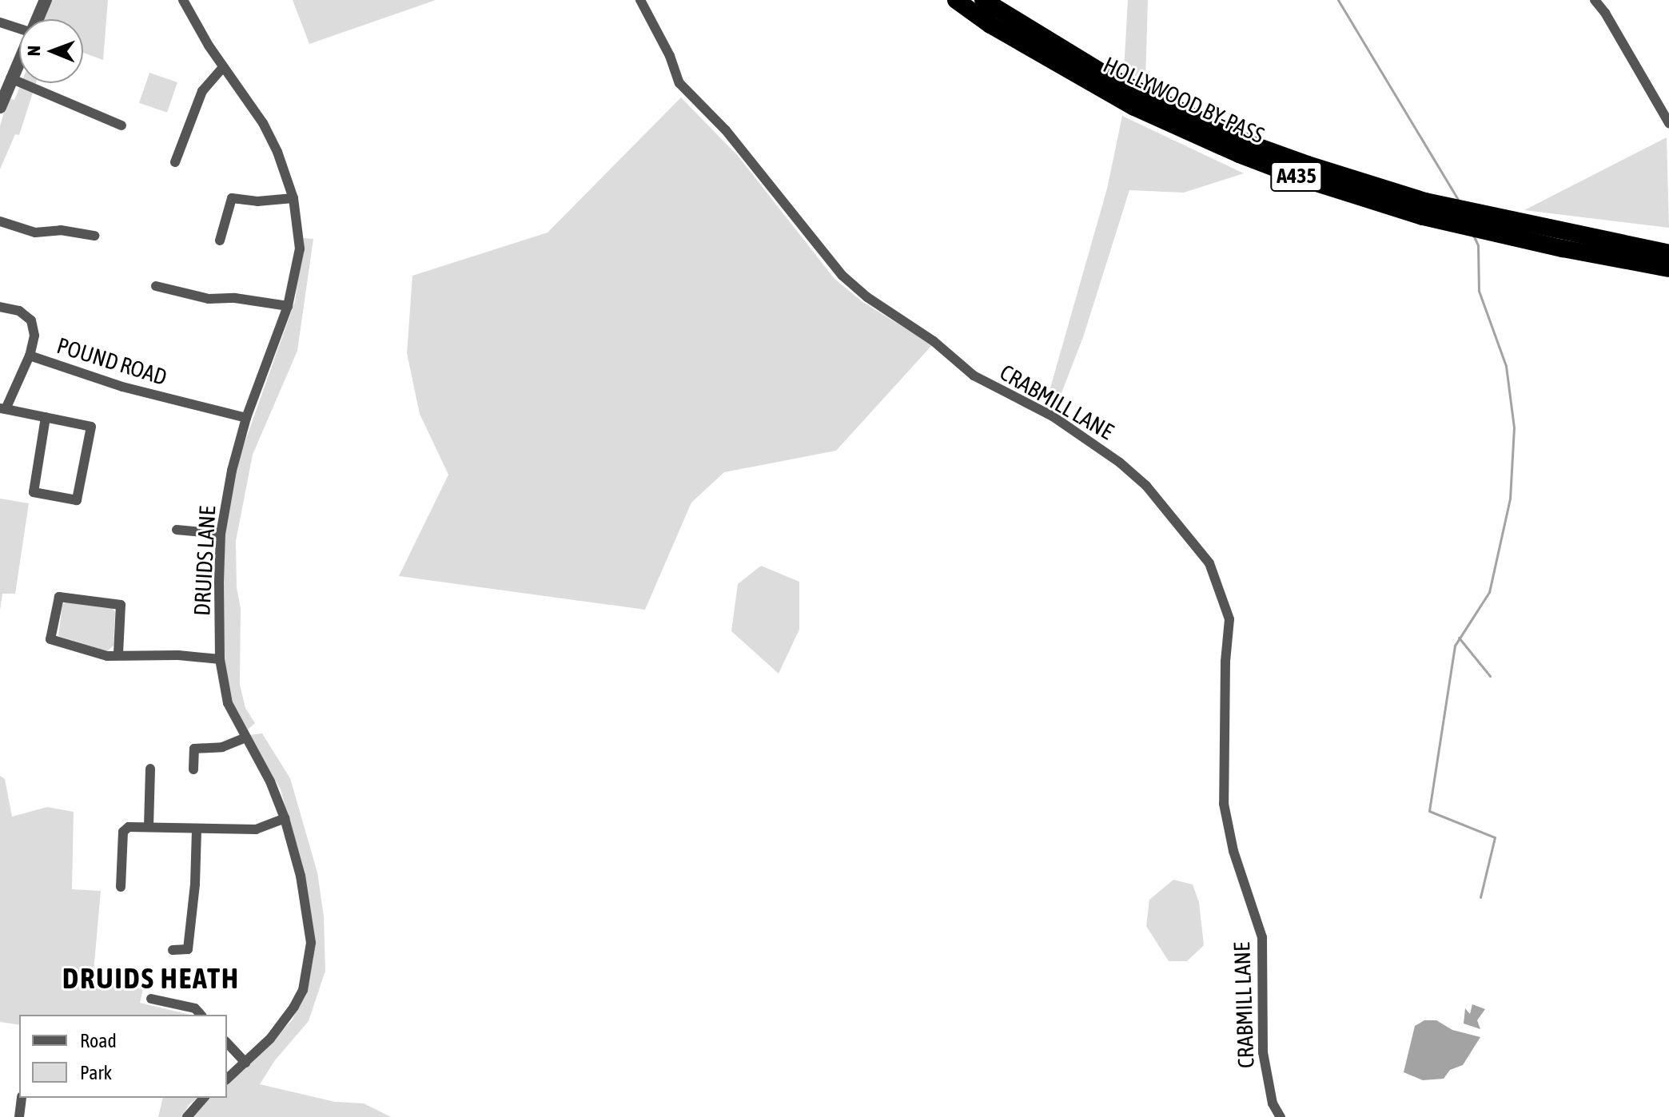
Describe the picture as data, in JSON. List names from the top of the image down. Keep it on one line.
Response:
{"streets":{"highway":["HOLLYWOOD BY-PASS","A435"],"street":["POUND ROAD","CRABMILL LANE","DRUIDS LANE"]},"crossings":[["POUND ROAD","DRUIDS LANE"]],"districts":["DRUIDS HEATH"],"legend":["Road","Park"],"north":"left"}
